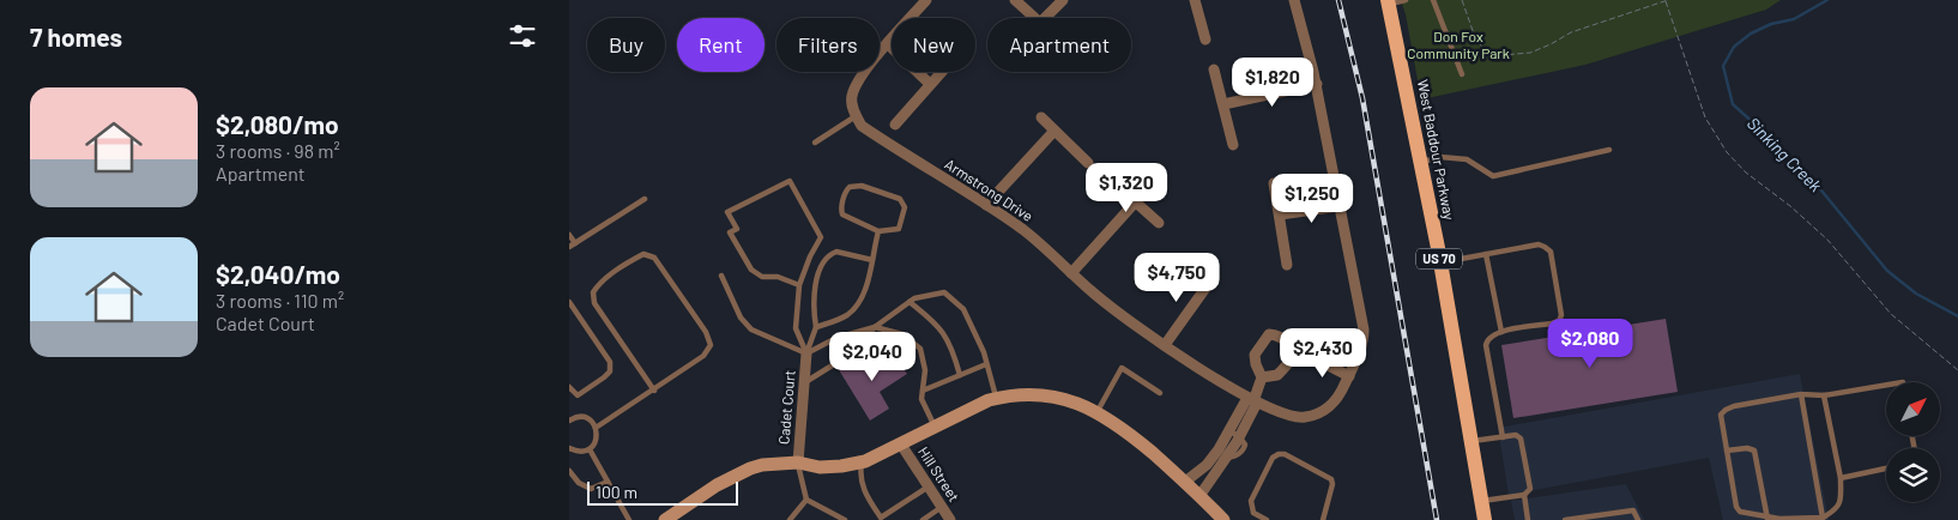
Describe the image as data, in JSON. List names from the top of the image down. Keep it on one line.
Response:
{"streets":{"main road":["West Baddour Parkway","US 70"],"street":["Armstrong Drive","Cadet Court","Hill Street"]},"water":["Sinking Creek"],"parks":["Don Fox Community Park"],"scale_bar":"100 m","north":"top right","page":{"heading":"7 homes","chip":["Buy","Rent","Filters","New","Apartment"],"price":["$1,820","$1,320","$1,250","$4,750","$2,080","$2,430","$2,040"],"list":[{"name":"$2,080/mo","note":"3 rooms · 98 m² · Apartment"},{"name":"$2,040/mo","note":"3 rooms · 110 m² · Cadet Court"}],"scale":"100 m"}}
